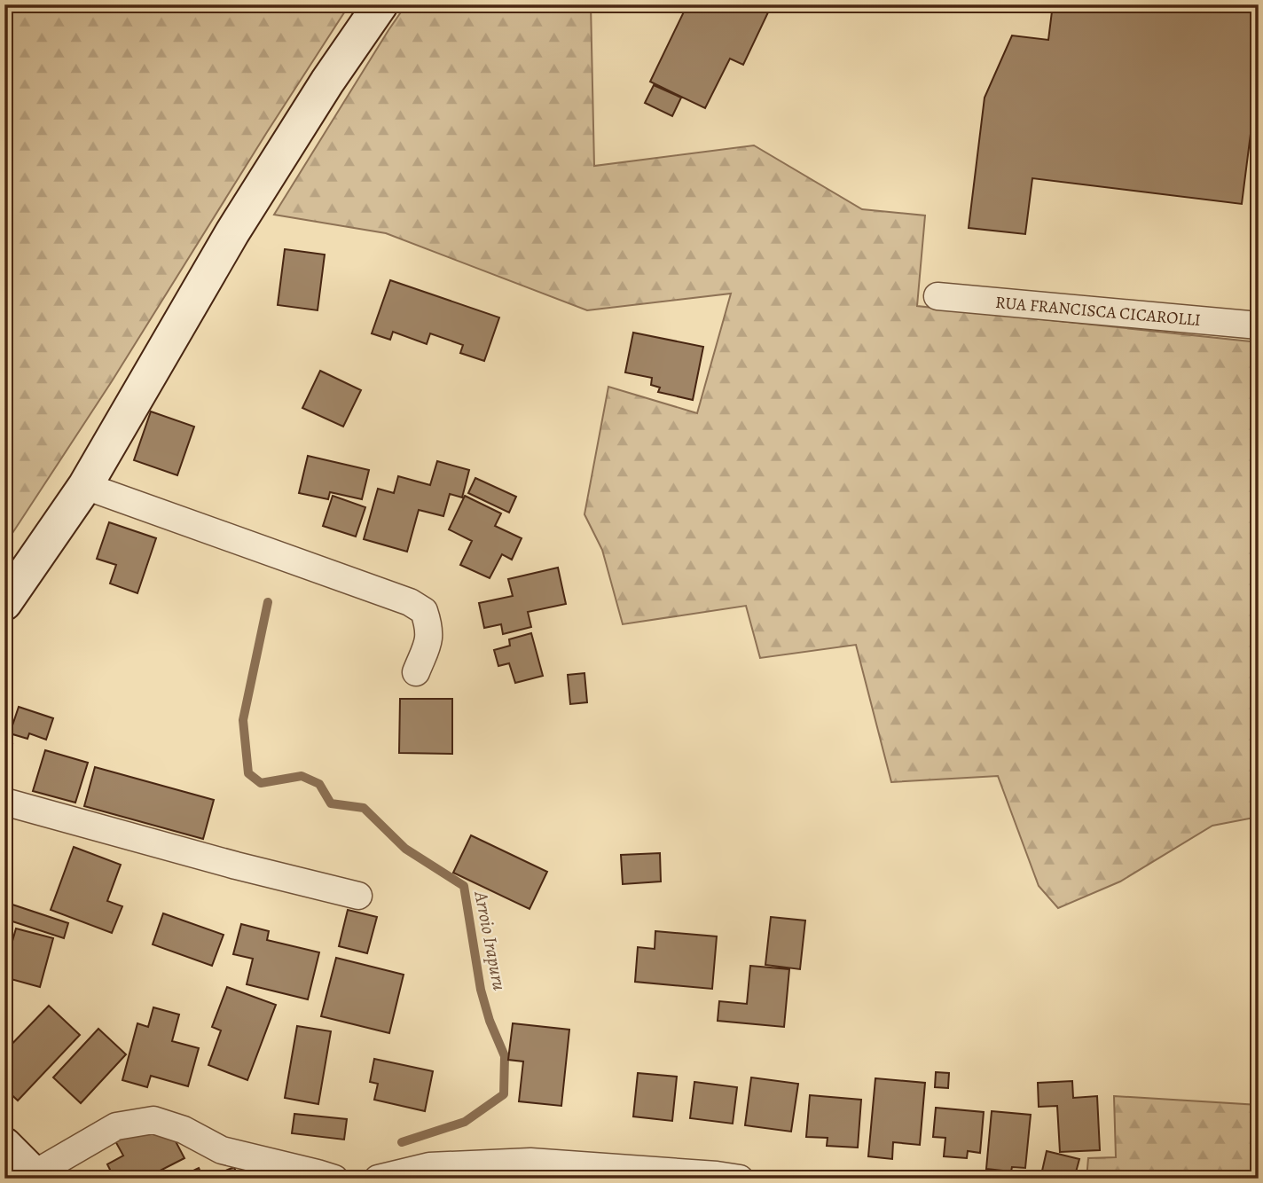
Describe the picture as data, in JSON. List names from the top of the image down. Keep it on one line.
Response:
{"streets":{"street":["RUA FRANCISCA CICAROLLI"]},"water":["Arroio Irapuru"]}
